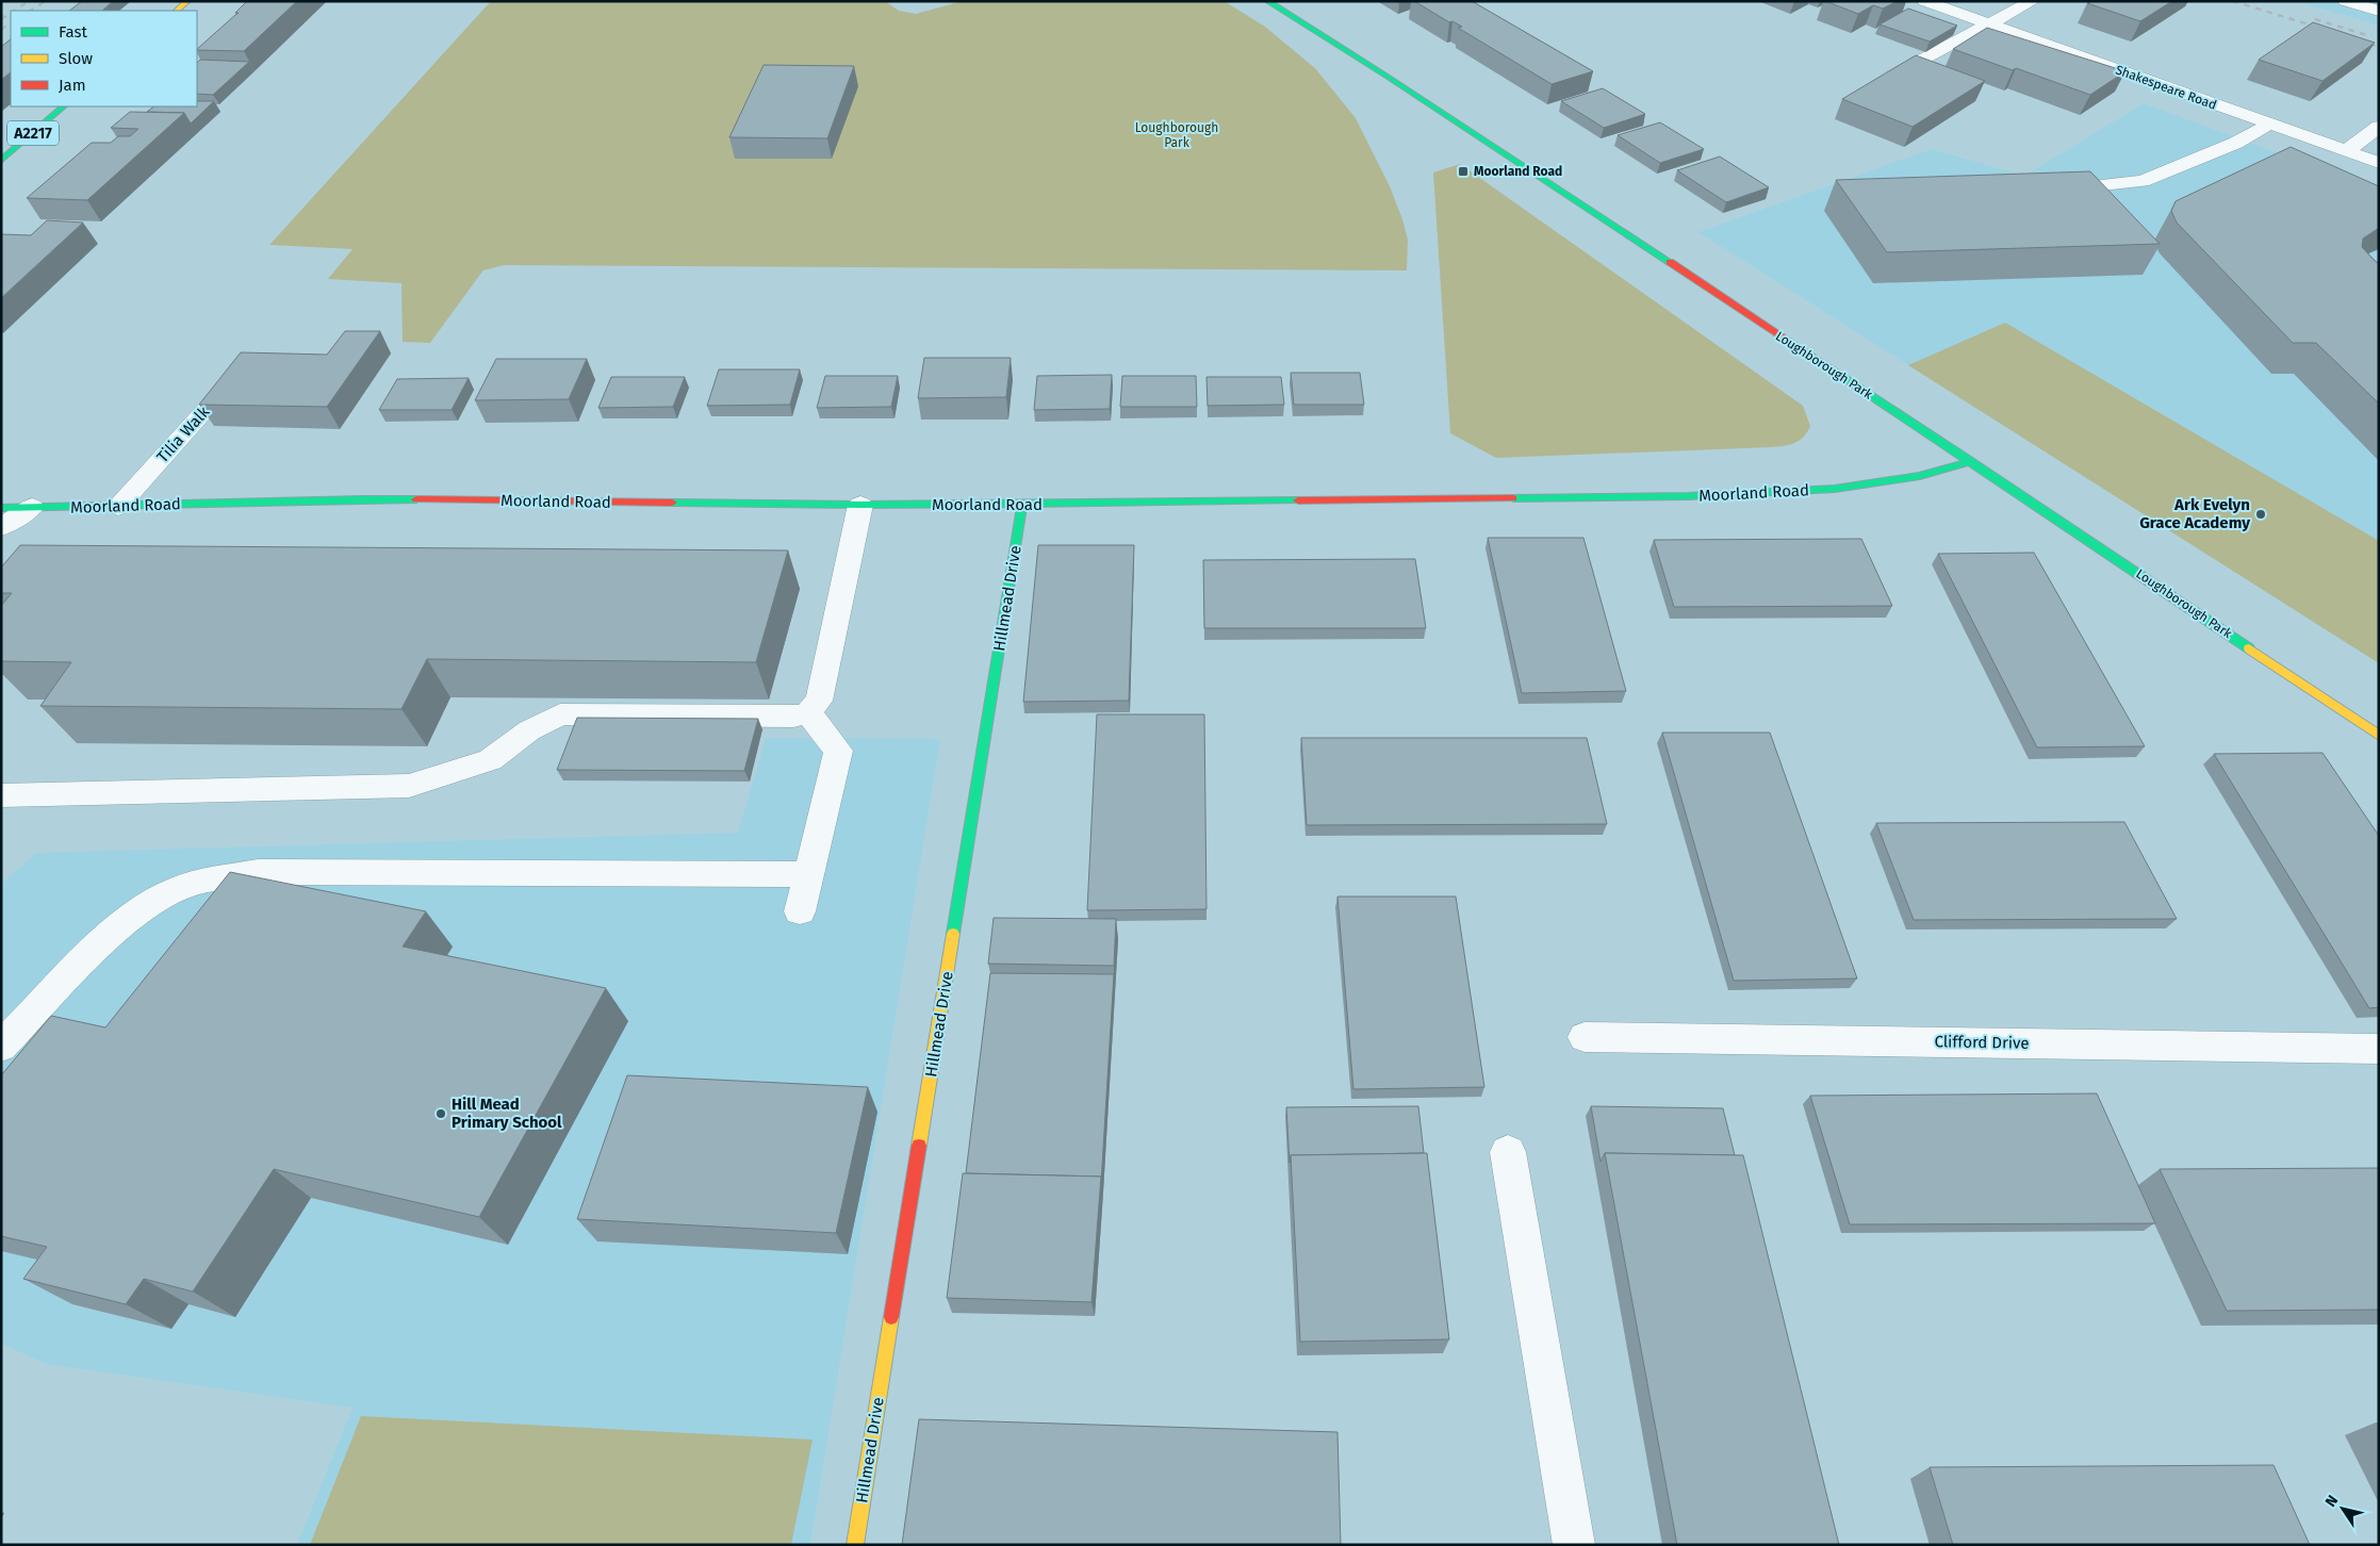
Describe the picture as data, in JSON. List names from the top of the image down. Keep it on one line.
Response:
{"streets":{"street":["Shakespeare Road","A2217","Loughborough Park","Tilia Walk","Moorland Road","Hillmead Drive","Clifford Drive"]},"crossings":[["Loughborough Park","Moorland Road"],["Tilia Walk","Moorland Road"],["Moorland Road","Hillmead Drive"]],"parks":["Loughborough Park"],"places":{"transit":["Moorland Road"],"other":["Ark Evelyn Grace Academy","Hill Mead Primary School"]},"legend":["Fast","Slow","Jam"],"north":"top left"}
